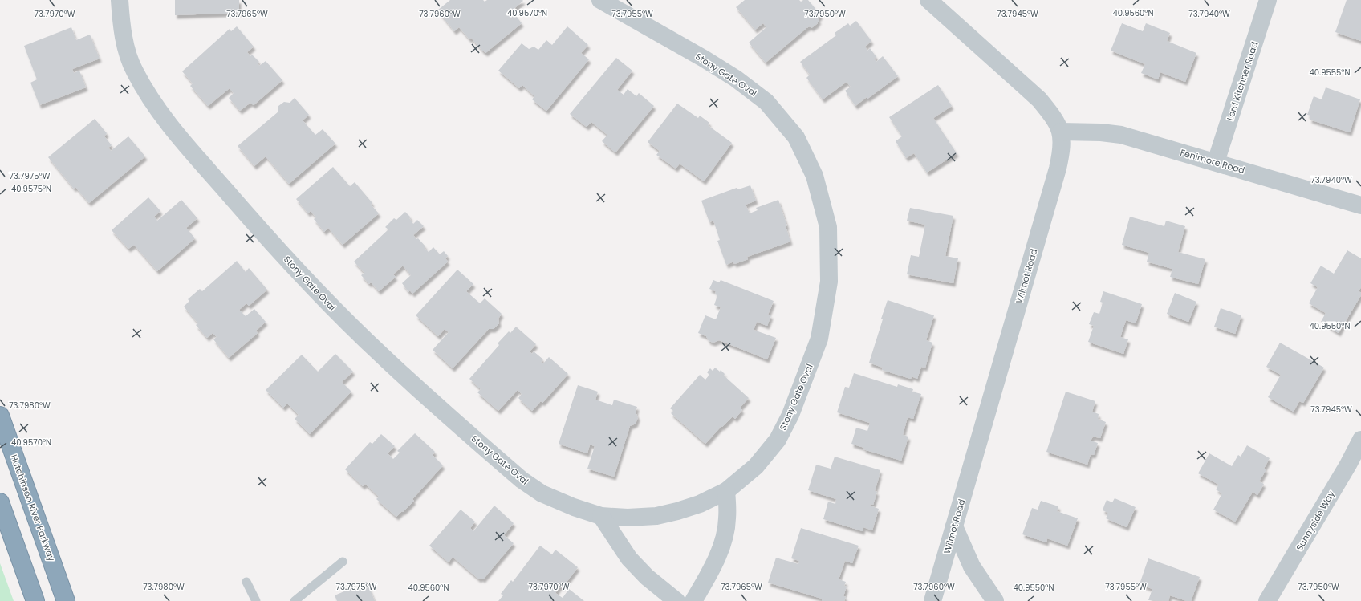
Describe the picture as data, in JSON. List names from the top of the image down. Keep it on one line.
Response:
{"streets":{"highway":["Hutchinson River Parkway"],"street":["Stony Gate Oval","Lord Kitchner Road","Fenimore Road","Wilmot Road","Sunnyside Way"]},"crossings":[["Lord Kitchner Road","Fenimore Road"],["Fenimore Road","Wilmot Road"]],"coordinates":["40.9570°N","40.9560°N","73.7970°W","73.7965°W","73.7960°W","73.7955°W","73.7950°W","73.7945°W","73.7940°W","40.9555°N","73.7975°W","40.9575°N","40.9550°N","73.7980°W"]}
